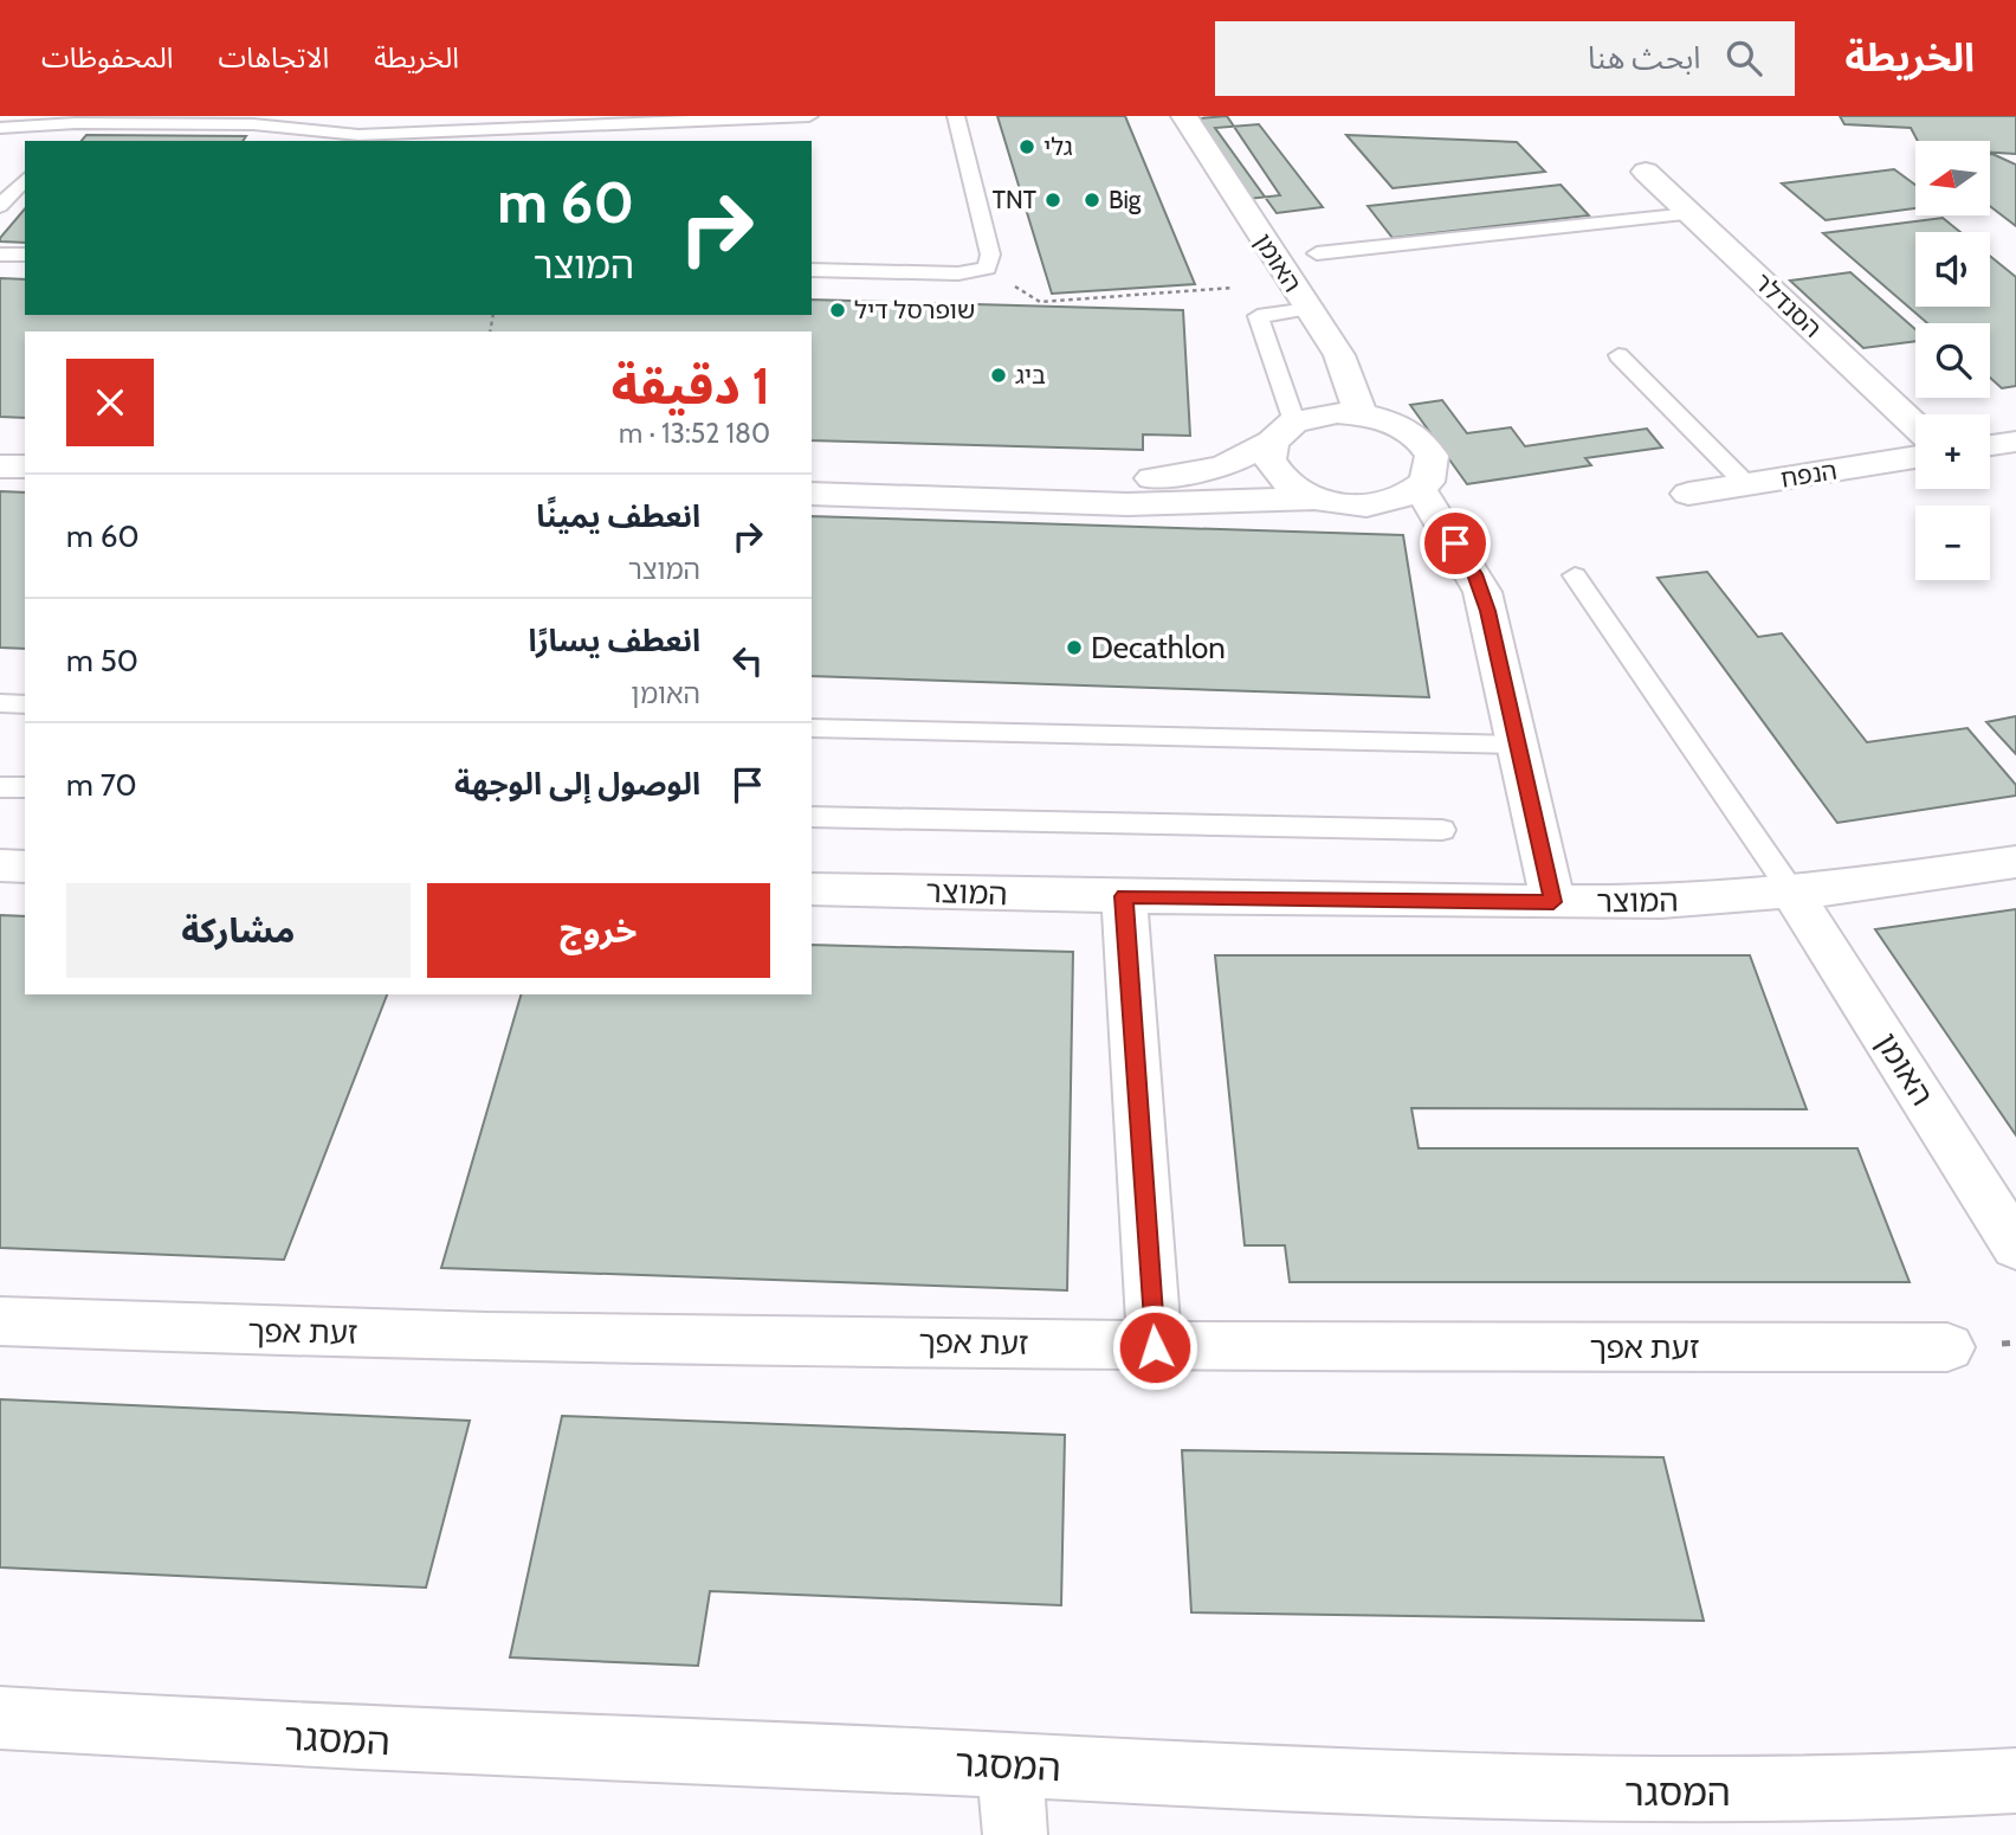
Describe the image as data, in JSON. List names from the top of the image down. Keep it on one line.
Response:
{"streets":{"street":["האומן","הסנדלר","הנפח","המוצר","זעת אפך","המסגר"]},"crossings":[["האומן","המוצר"]],"places":["גלי","TNT","Big","שופרסל דיל","ביג","Decathlon"],"north":"left","page":{"header":"الخريطة","search":"ابحث هنا","nav":["الخريطة","الاتجاهات","المحفوظات"],"map_buttons":["+","−"],"turn":["60 m","המוצר"],"heading":["1 دقيقة","180 m · 13:52"],"list":[{"name":"انعطف يمينًا","note":"המוצר","value":"60 m"},{"name":"انعطف يسارًا","note":"האומן","value":"50 m"},{"name":"الوصول إلى الوجهة","value":"70 m"}],"buttons":["خروج","مشاركة"]}}
